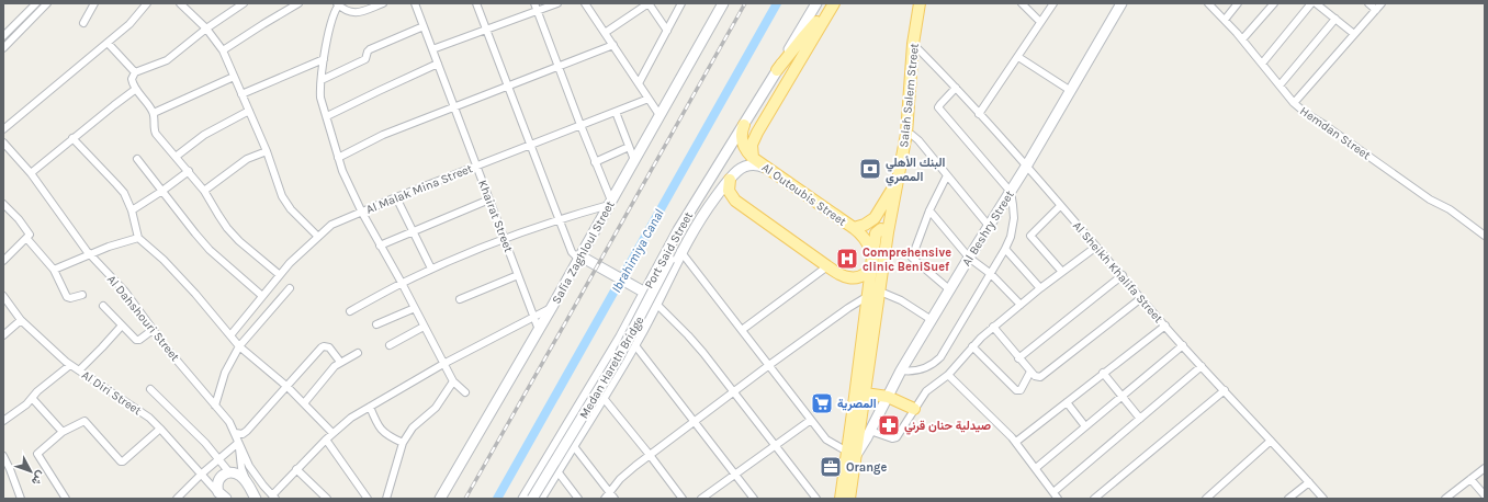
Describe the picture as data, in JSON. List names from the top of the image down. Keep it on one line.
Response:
{"streets":{"main road":["Salah Salem Street","Al Outoubis Street","Al Beshry Street","Port Said Street","Safia Zaghloul Street","Medan Hareth Bridge","Al Diri Street"],"street":["Hemdan Street","Al Malak Mina Street","Khairat Street","Al Sheikh Khalifa Street","Al Dahshouri Street"]},"crossings":[["Salah Salem Street","Al Outoubis Street"],["Salah Salem Street","Al Beshry Street"],["Salah Salem Street","Al Sheikh Khalifa Street"],["Al Malak Mina Street","Khairat Street"],["Al Outoubis Street","Port Said Street"],["Khairat Street","Safia Zaghloul Street"],["Al Beshry Street","Al Sheikh Khalifa Street"],["Port Said Street","Medan Hareth Bridge"]],"water":["Ibrahimiya Canal"],"places":{"bank":["البنك الأهلي المصري"],"hospital":["Comprehensive clinic BeniSuef"],"supermarket":["المصرية"],"pharmacy":["صيدلية حنان قرني"],"office":["Orange"]},"north":"bottom right"}
